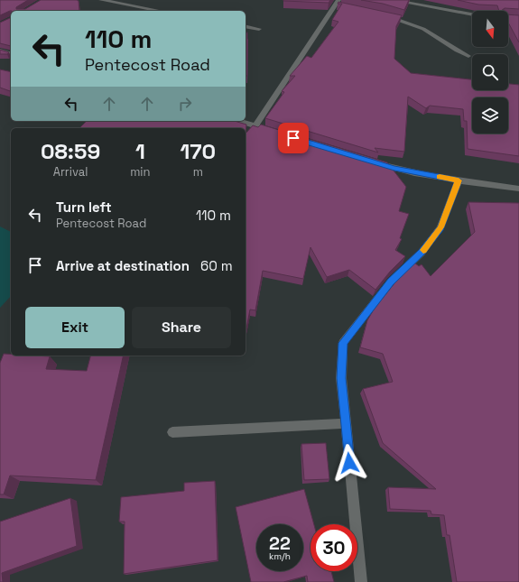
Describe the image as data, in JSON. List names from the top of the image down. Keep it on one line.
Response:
{"north":"bottom","page":{"turn":["110 m","Pentecost Road"],"eta":["08:59","Arrival","1","min","170","m"],"list":[{"name":"Turn left","note":"Pentecost Road","value":"110 m"},{"name":"Arrive at destination","value":"60 m"}],"buttons":["Exit","Share"],"speed":"22 km/h","limit":"30"}}
